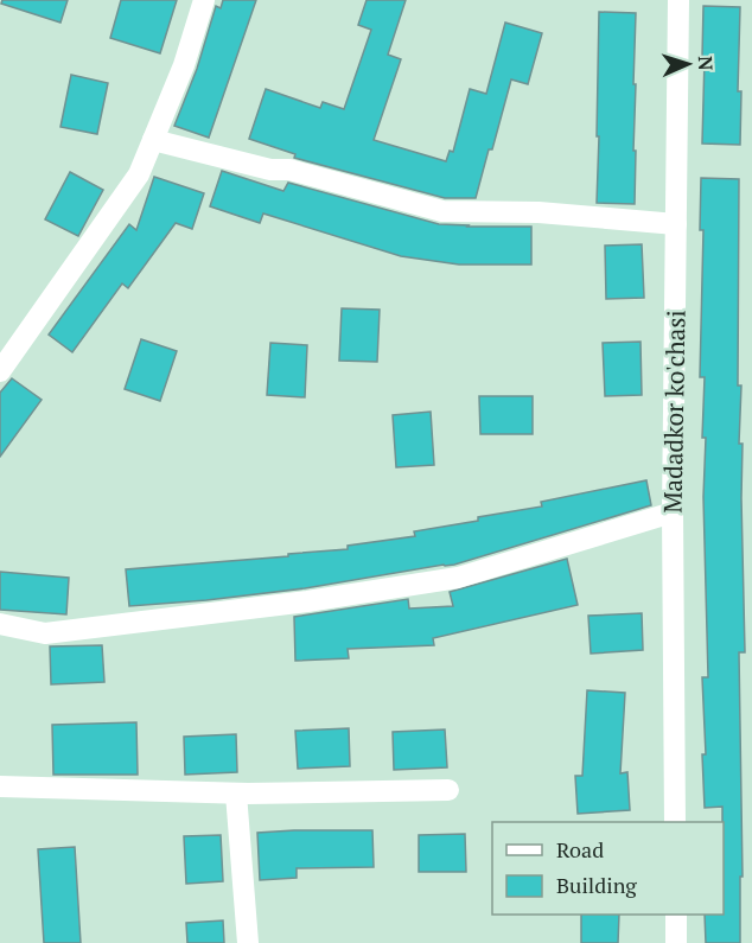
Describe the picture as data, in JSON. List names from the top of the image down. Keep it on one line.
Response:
{"streets":{"street":["Madadkor ko'chasi"]},"legend":["Road","Building"],"north":"right"}
